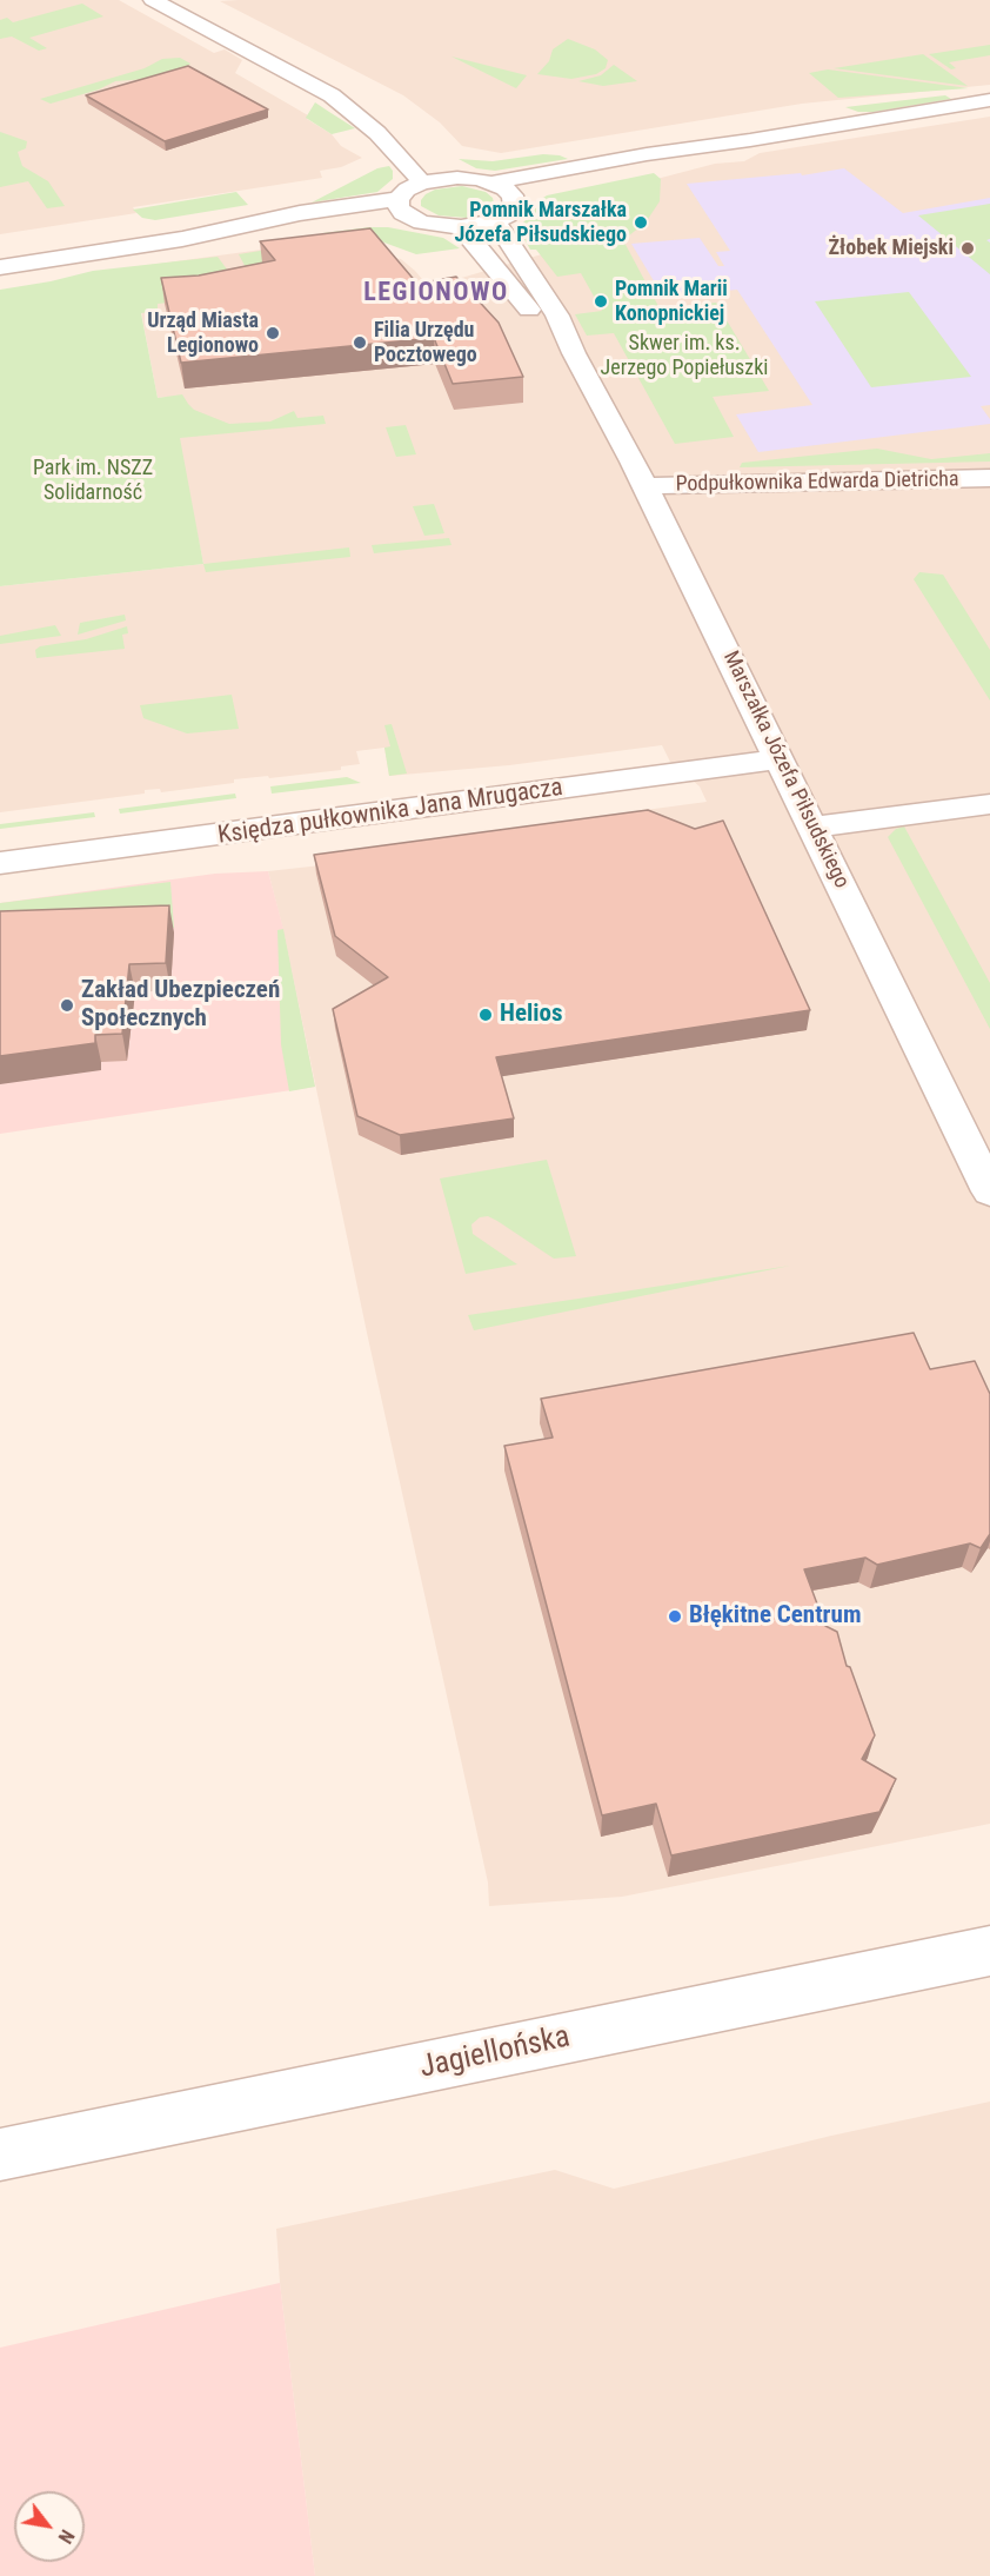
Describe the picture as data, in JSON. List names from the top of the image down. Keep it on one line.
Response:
{"streets":{"street":["Podpułkownika Edwarda Dietricha","Marszałka Józefa Piłsudskiego","Księdza pułkownika Jana Mrugacza","Jagiellońska"]},"crossings":[["Podpułkownika Edwarda Dietricha","Marszałka Józefa Piłsudskiego"],["Marszałka Józefa Piłsudskiego","Księdza pułkownika Jana Mrugacza"]],"districts":["LEGIONOWO"],"parks":["Skwer im. ks. Jerzego Popiełuszki","Park im. NSZZ Solidarność"],"places":["Pomnik Marszałka Józefa Piłsudskiego","Żłobek Miejski","Pomnik Marii Konopnickiej","Urząd Miasta Legionowo","Filia Urzędu Pocztowego","Zakład Ubezpieczeń Społecznych","Helios","Błękitne Centrum"],"north":"bottom right"}
